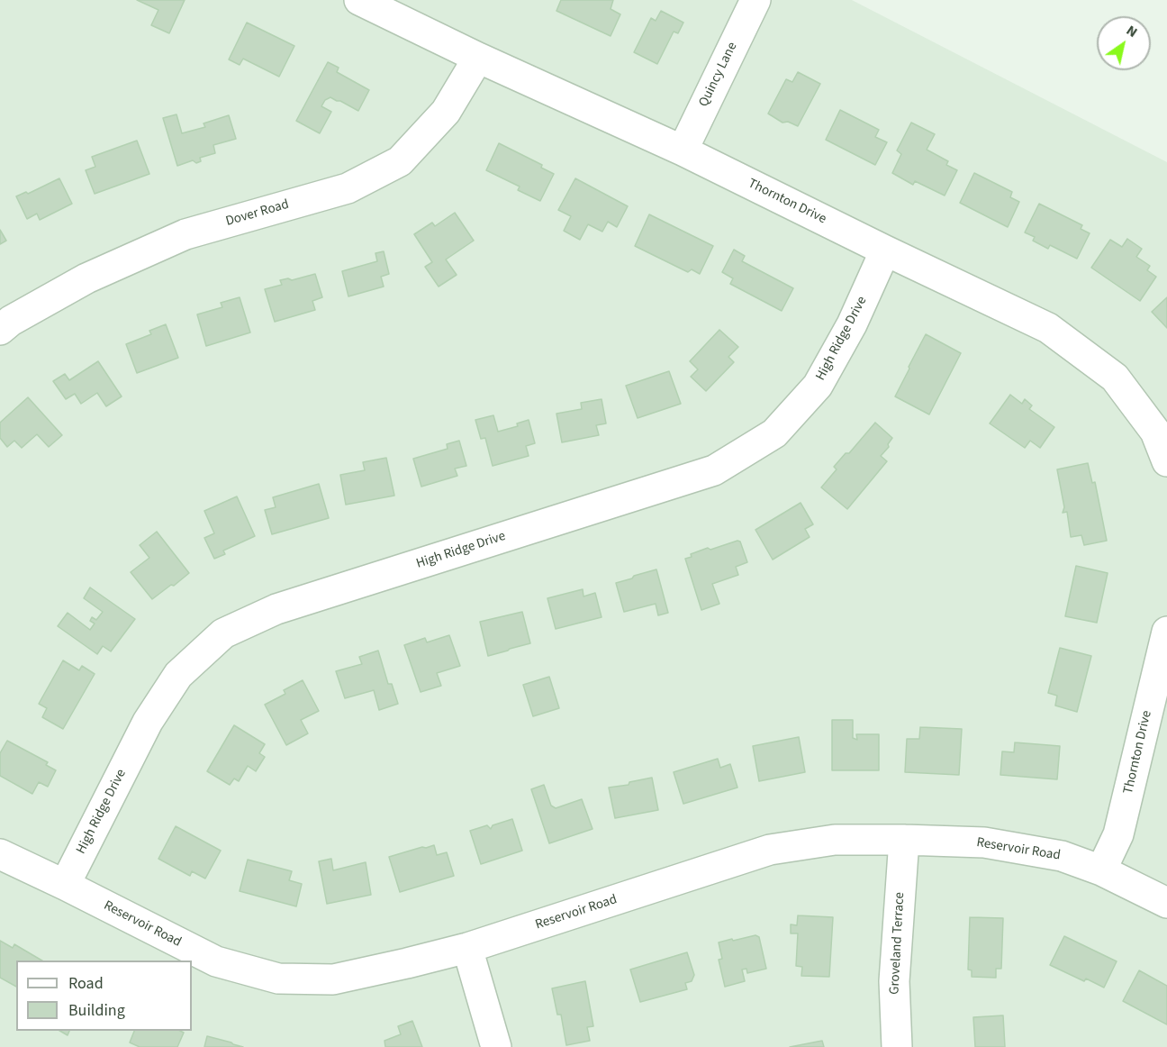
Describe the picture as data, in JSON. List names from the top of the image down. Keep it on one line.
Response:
{"streets":{"street":["Quincy Lane","Thornton Drive","Dover Road","High Ridge Drive","Reservoir Road","Groveland Terrace"]},"crossings":[["Quincy Lane","Thornton Drive"],["Thornton Drive","Dover Road"],["Thornton Drive","High Ridge Drive"],["Thornton Drive","Reservoir Road"],["High Ridge Drive","Reservoir Road"],["Reservoir Road","Groveland Terrace"]],"legend":["Road","Building"],"north":"top right"}
